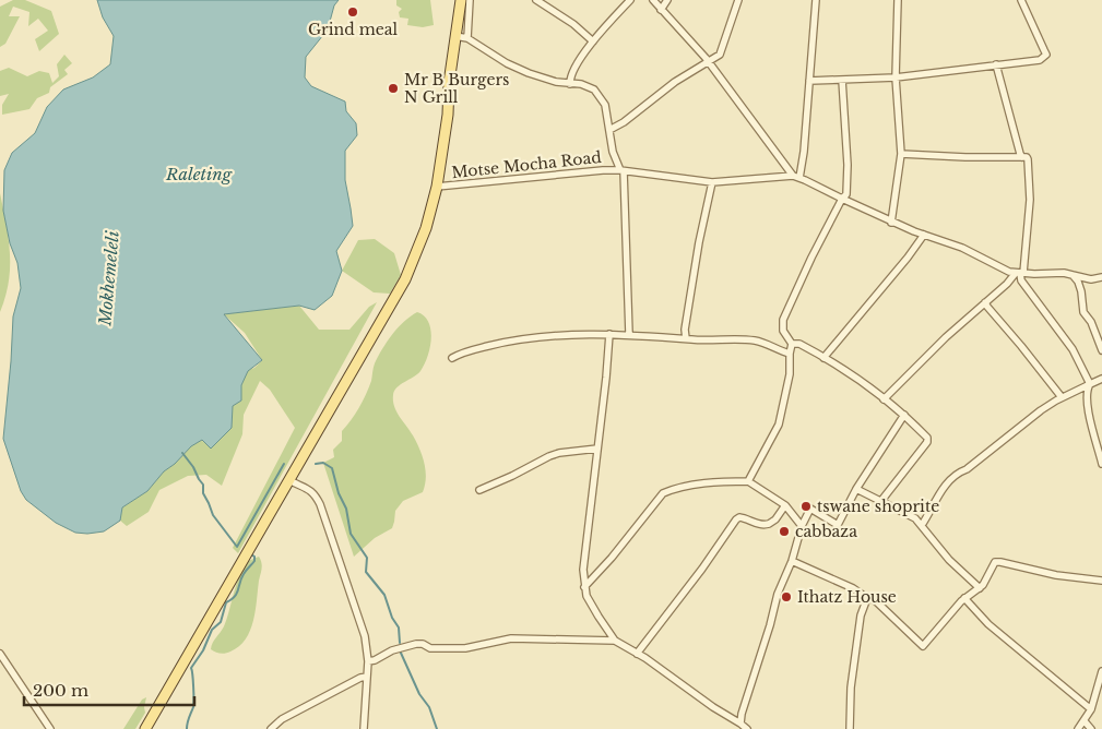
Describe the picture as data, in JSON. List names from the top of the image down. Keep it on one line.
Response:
{"streets":{"street":["Motse Mocha Road"]},"water":["Raleting","Mokhemeleli"],"places":["Grind meal","Mr B Burgers N Grill","tswane shoprite","cabbaza","Ithatz House"],"scale_bar":"200 m"}
